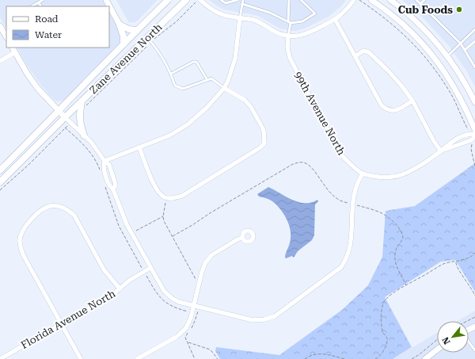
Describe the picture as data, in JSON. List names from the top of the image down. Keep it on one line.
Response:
{"streets":{"main road":["Zane Avenue North"],"street":["99th Avenue North","Florida Avenue North"]},"places":["Cub Foods"],"legend":["Road","Water"],"north":"bottom left"}
